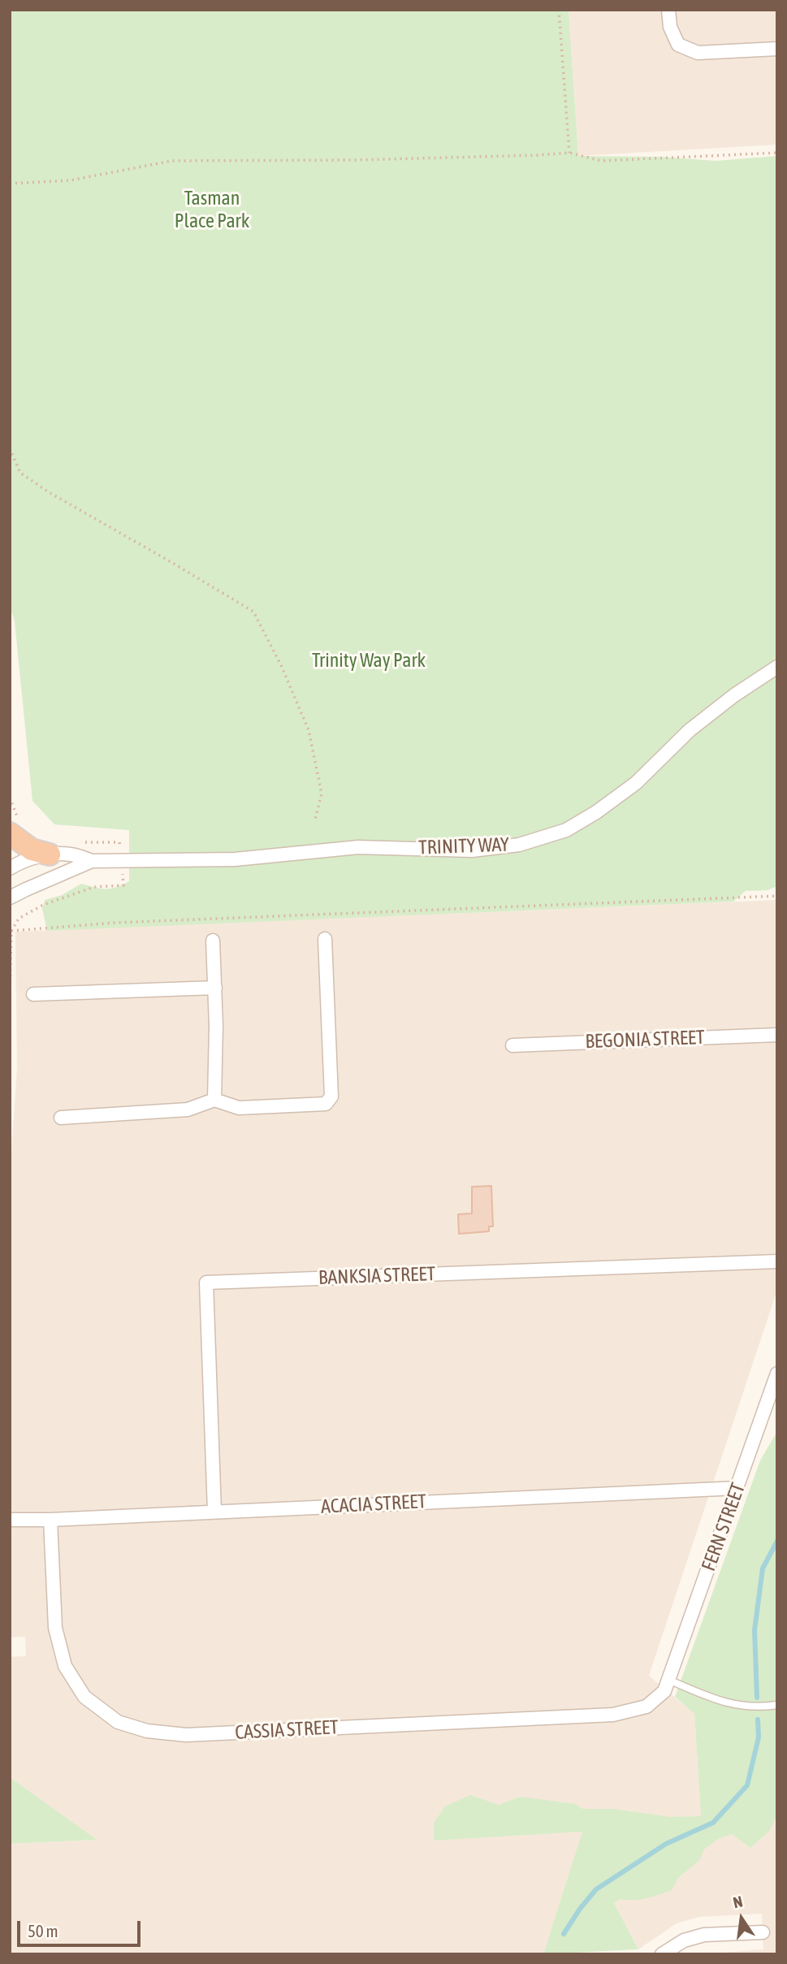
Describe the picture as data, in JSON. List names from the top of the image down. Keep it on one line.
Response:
{"streets":{"street":["TRINITY WAY","BEGONIA STREET","BANKSIA STREET","ACACIA STREET","FERN STREET","CASSIA STREET"]},"crossings":[["BANKSIA STREET","ACACIA STREET"],["ACACIA STREET","FERN STREET"],["ACACIA STREET","CASSIA STREET"],["FERN STREET","CASSIA STREET"]],"parks":["Tasman Place Park","Trinity Way Park"],"scale_bar":"50 m","north":"top"}
